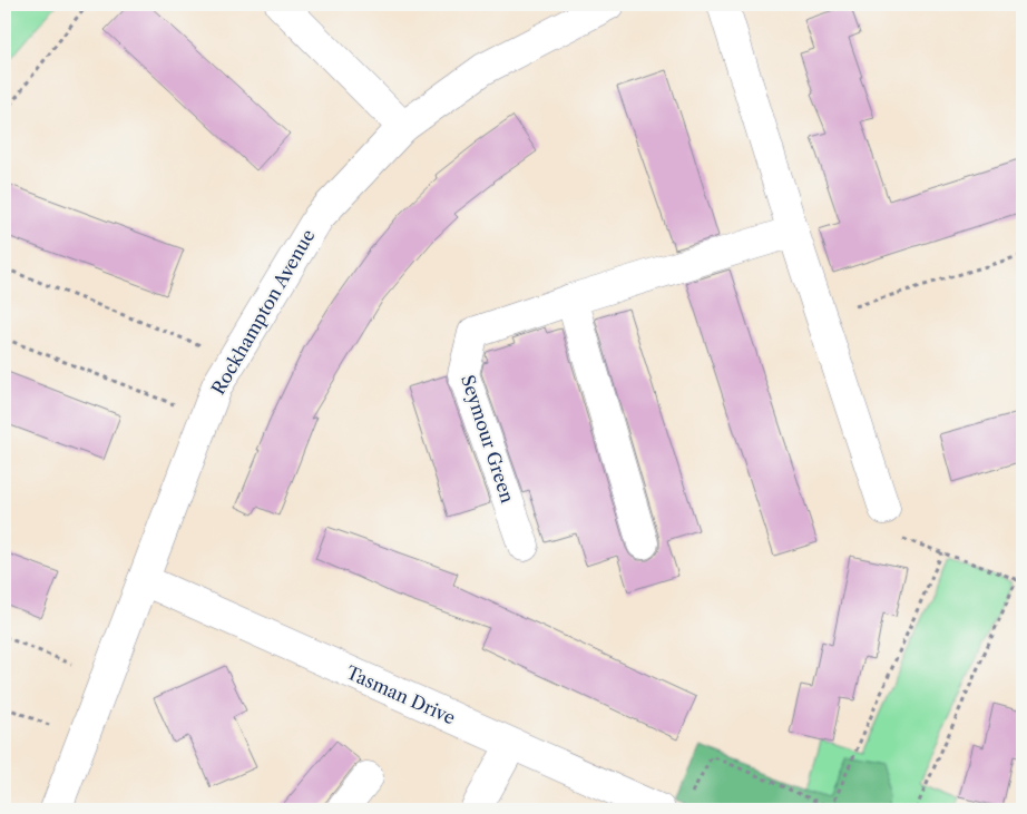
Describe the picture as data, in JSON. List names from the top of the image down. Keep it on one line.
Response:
{"streets":{"street":["Rockhampton Avenue","Seymour Green","Tasman Drive"]},"crossings":[["Rockhampton Avenue","Tasman Drive"]]}
